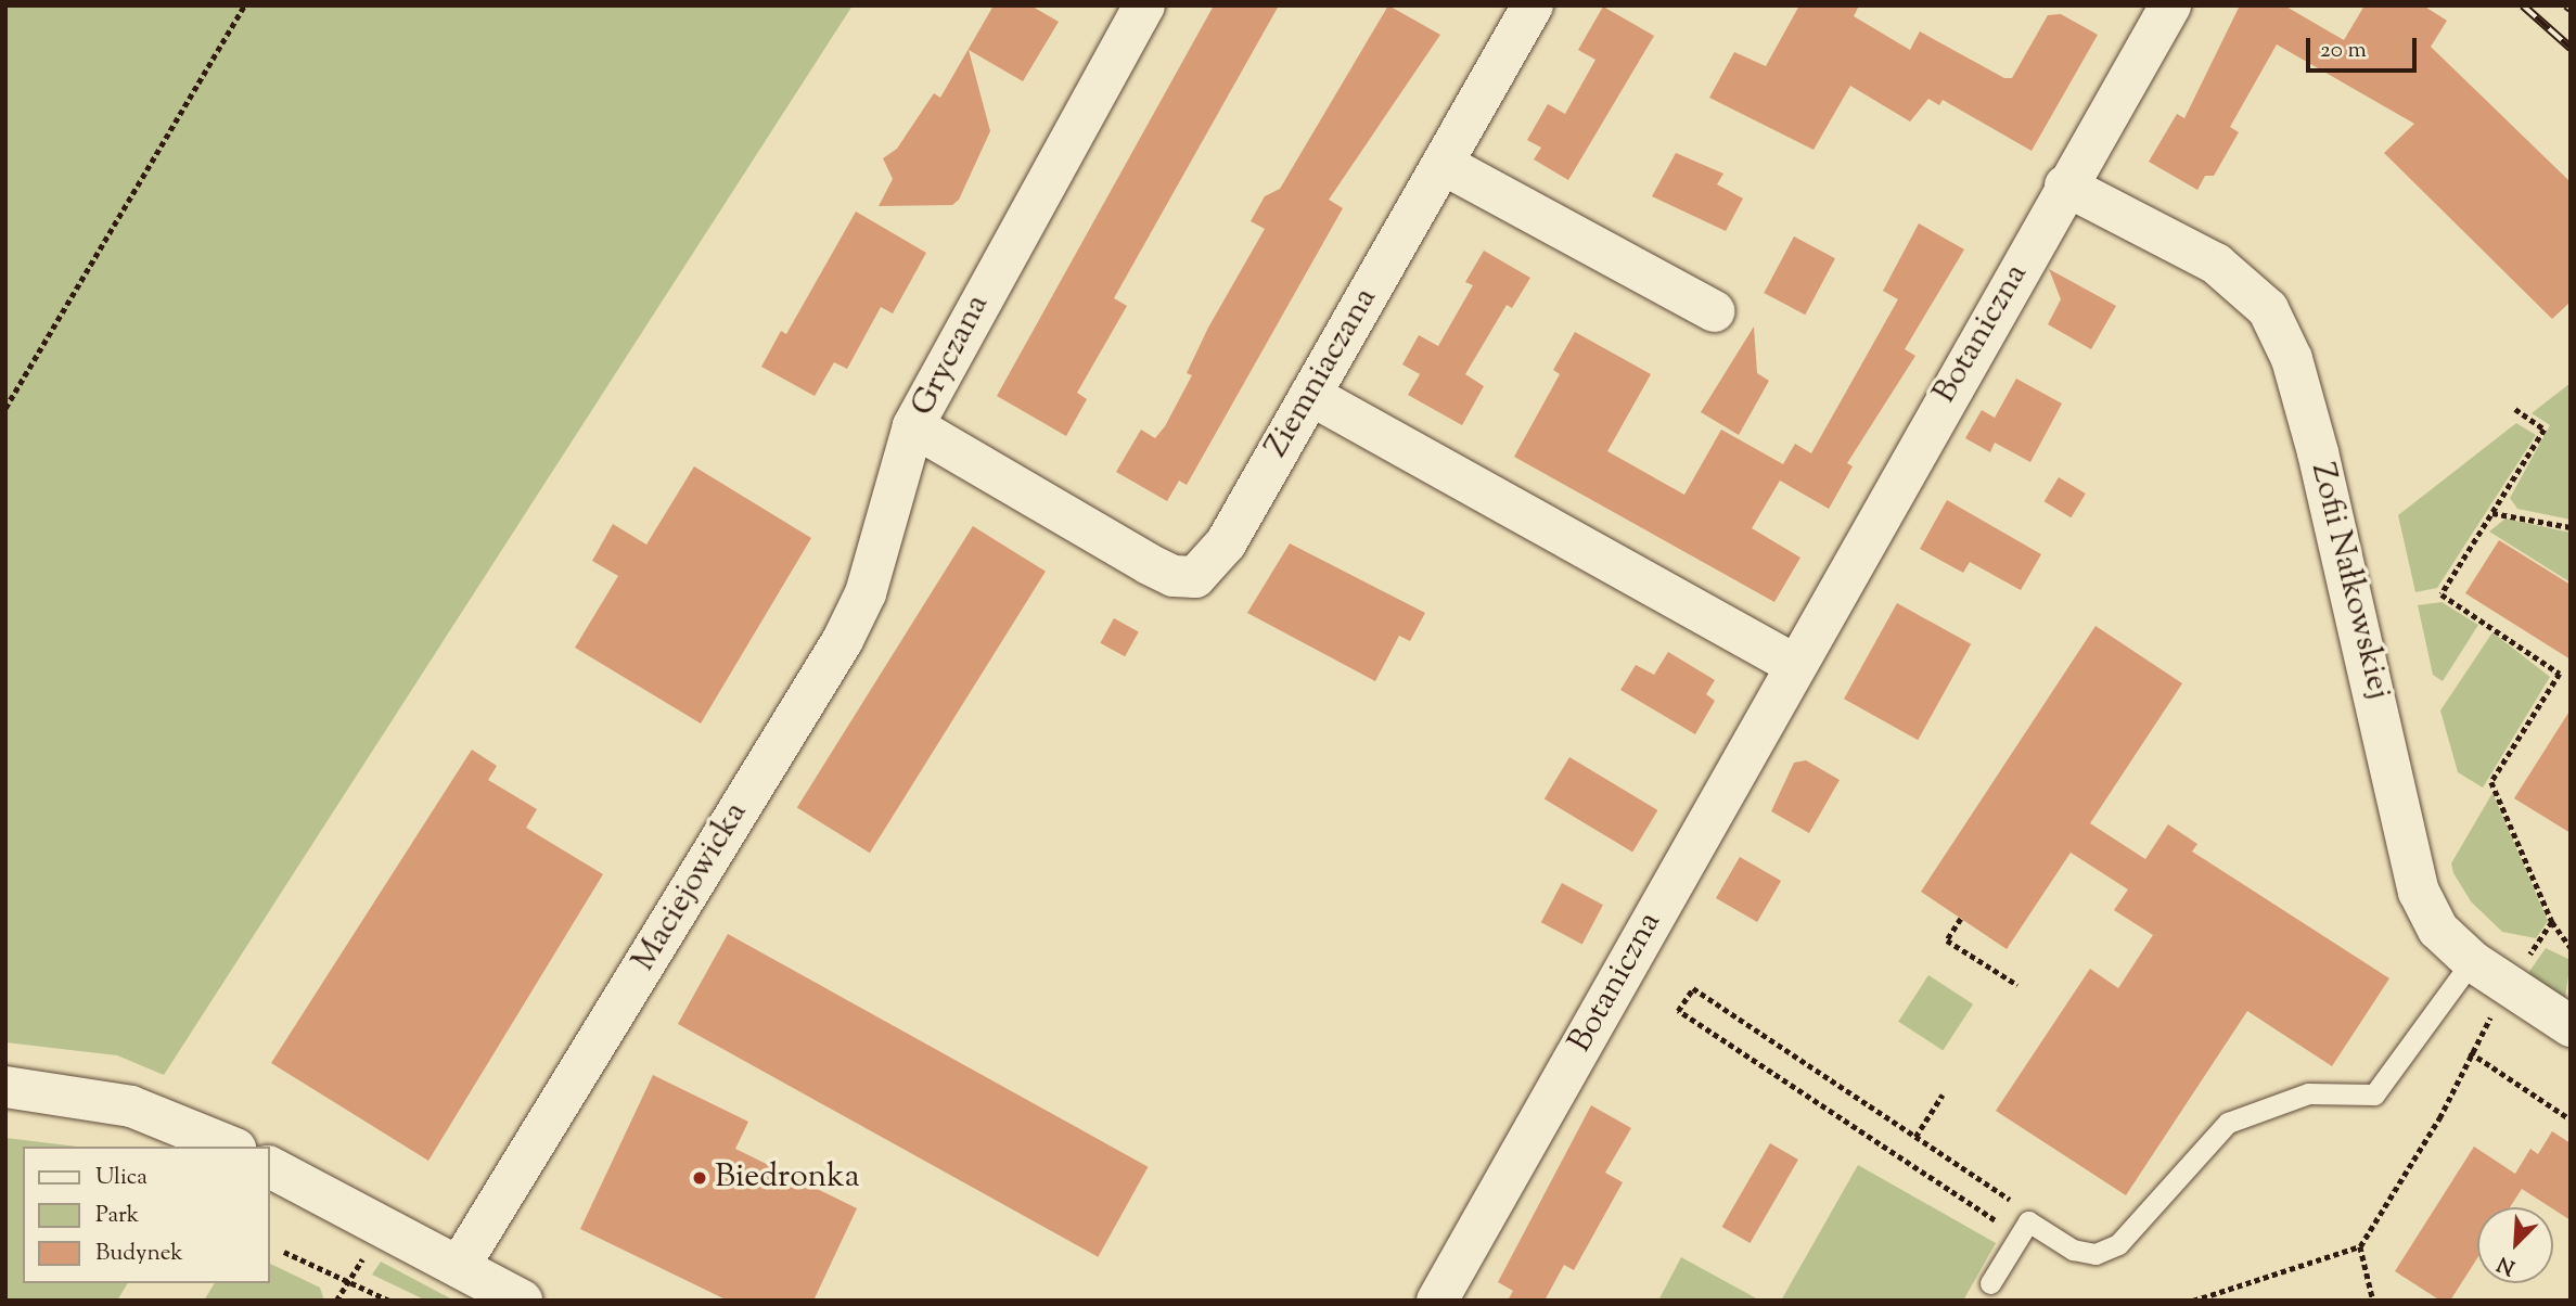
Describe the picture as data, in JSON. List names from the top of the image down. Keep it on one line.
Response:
{"streets":{"street":["Botaniczna","Gryczana","Ziemniaczana","Zofii Nałkowskiej","Maciejowicka"]},"crossings":[["Botaniczna","Zofii Nałkowskiej"],["Gryczana","Ziemniaczana"],["Gryczana","Maciejowicka"]],"places":["Biedronka"],"legend":["Ulica","Park","Budynek"],"scale_bar":"20 m","north":"bottom left"}
